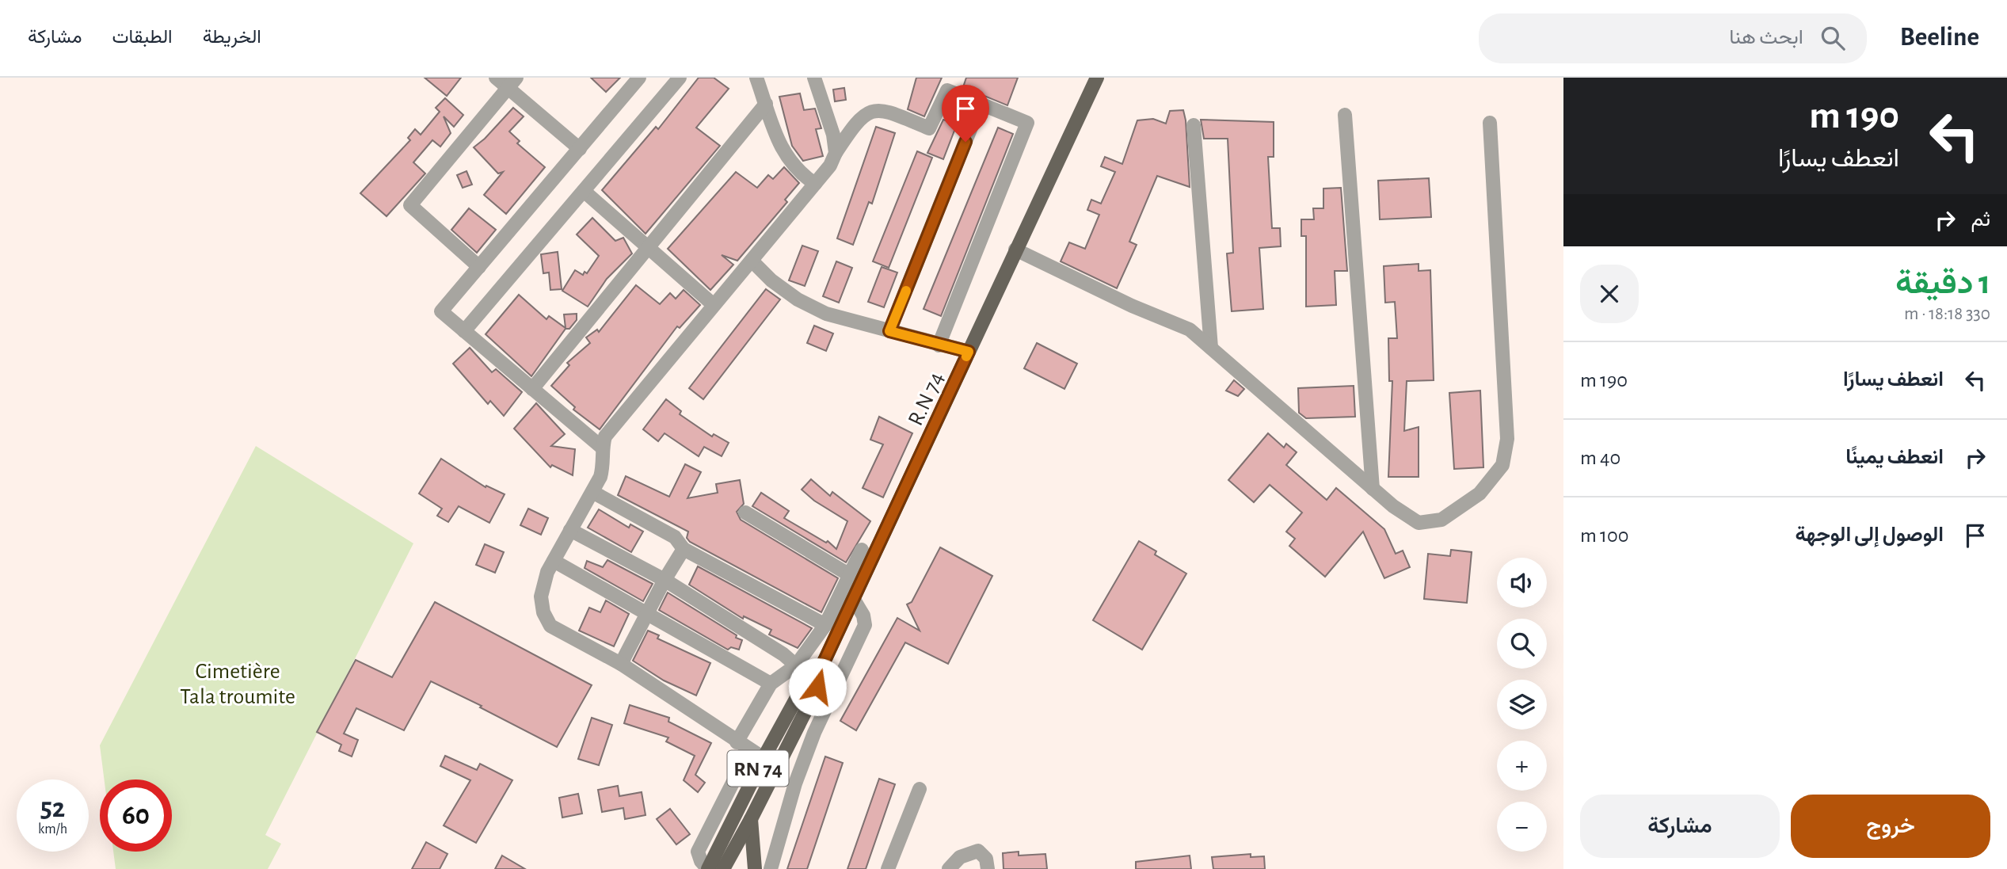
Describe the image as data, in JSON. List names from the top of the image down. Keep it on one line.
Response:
{"streets":{"main road":["R.N 74","RN 74"]},"parks":["Cimetière Tala troumite"],"page":{"header":"Beeline","search":"ابحث هنا","nav":["الخريطة","الطبقات","مشاركة"],"turn":["190 m","انعطف يسارًا"],"then":"ثم","heading":["1 دقيقة","330 m · 18:18"],"list":[{"name":"انعطف يسارًا","value":"190 m"},{"name":"انعطف يمينًا","value":"40 m"},{"name":"الوصول إلى الوجهة","value":"100 m"}],"map_buttons":["+","−"],"speed":"52 km/h","limit":"60","buttons":["خروج","مشاركة"]}}
